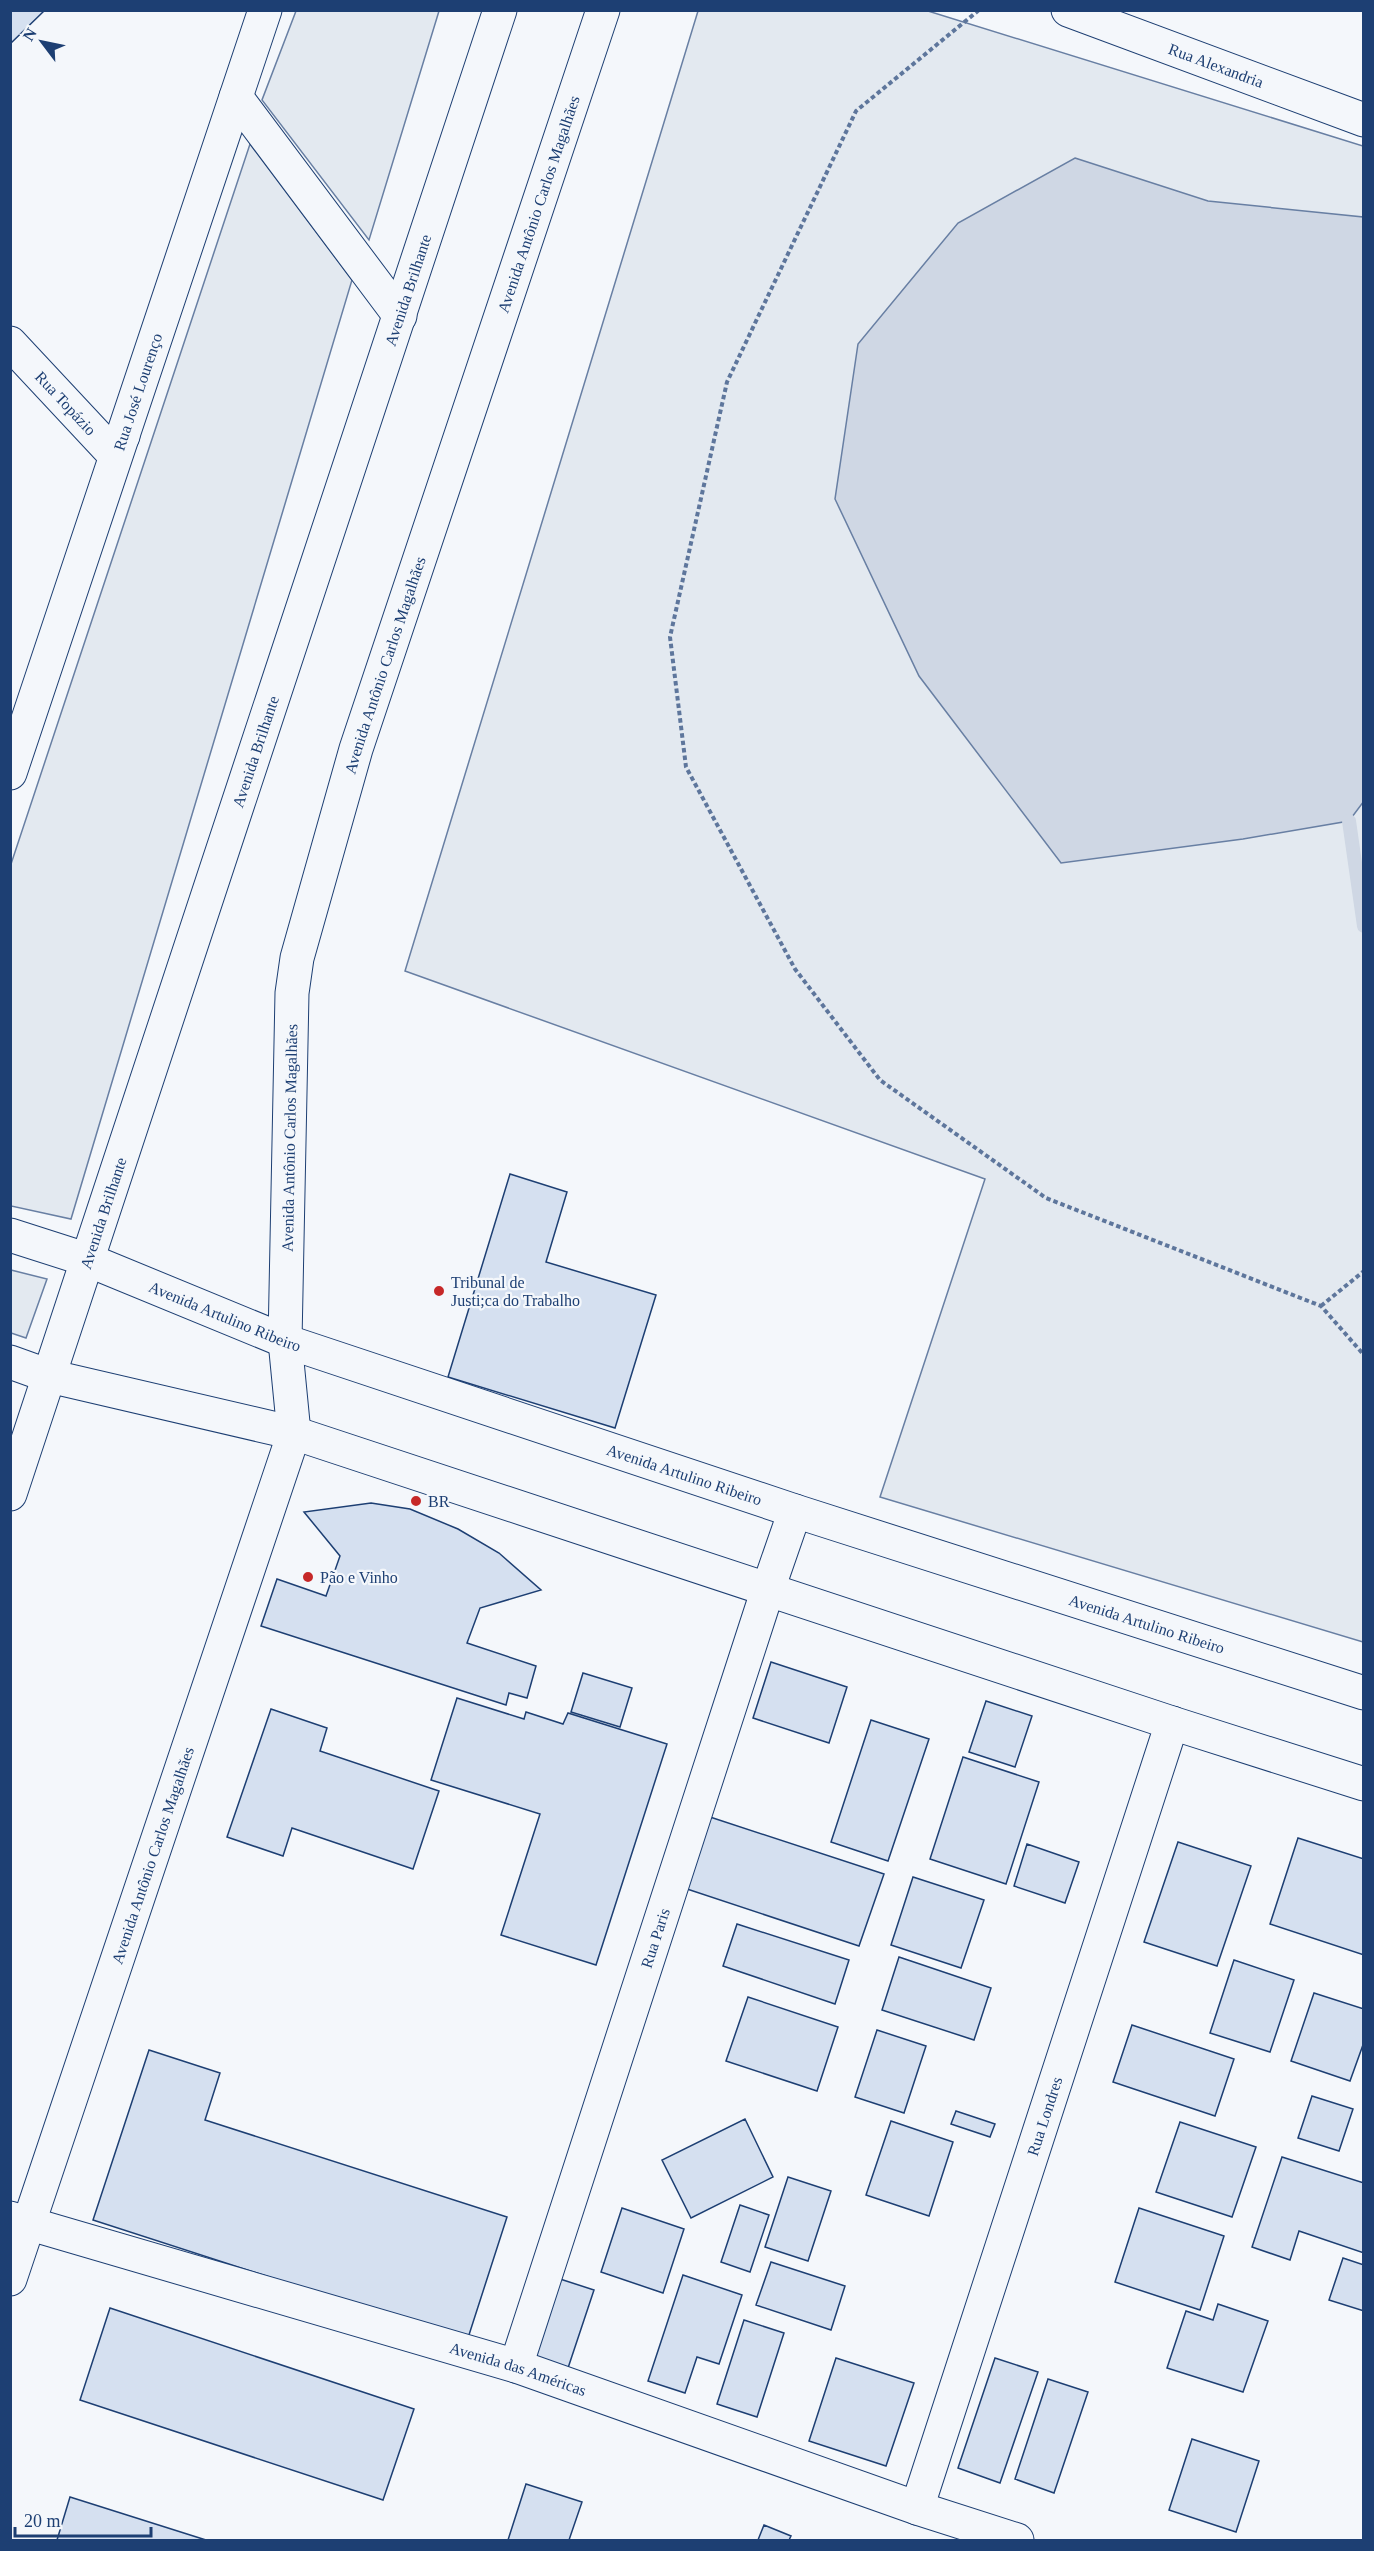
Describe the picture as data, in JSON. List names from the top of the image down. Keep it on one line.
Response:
{"streets":{"street":["Rua Alexandria","Avenida Antônio Carlos Magalhães","Avenida Brilhante","Rua José Lourenço","Rua Topázio","Avenida Artulino Ribeiro","Rua Paris","Rua Londres","Avenida das Américas"]},"crossings":[["Avenida Antônio Carlos Magalhães","Avenida Artulino Ribeiro"],["Avenida Antônio Carlos Magalhães","Avenida das Américas"],["Avenida Brilhante","Avenida Artulino Ribeiro"],["Rua José Lourenço","Rua Topázio"],["Avenida Artulino Ribeiro","Rua Paris"],["Rua Paris","Avenida das Américas"],["Rua Londres","Avenida das Américas"]],"places":["Tribunal de Justi;ca do Trabalho","BR","Pão e Vinho"],"scale_bar":"20 m","north":"top left"}
